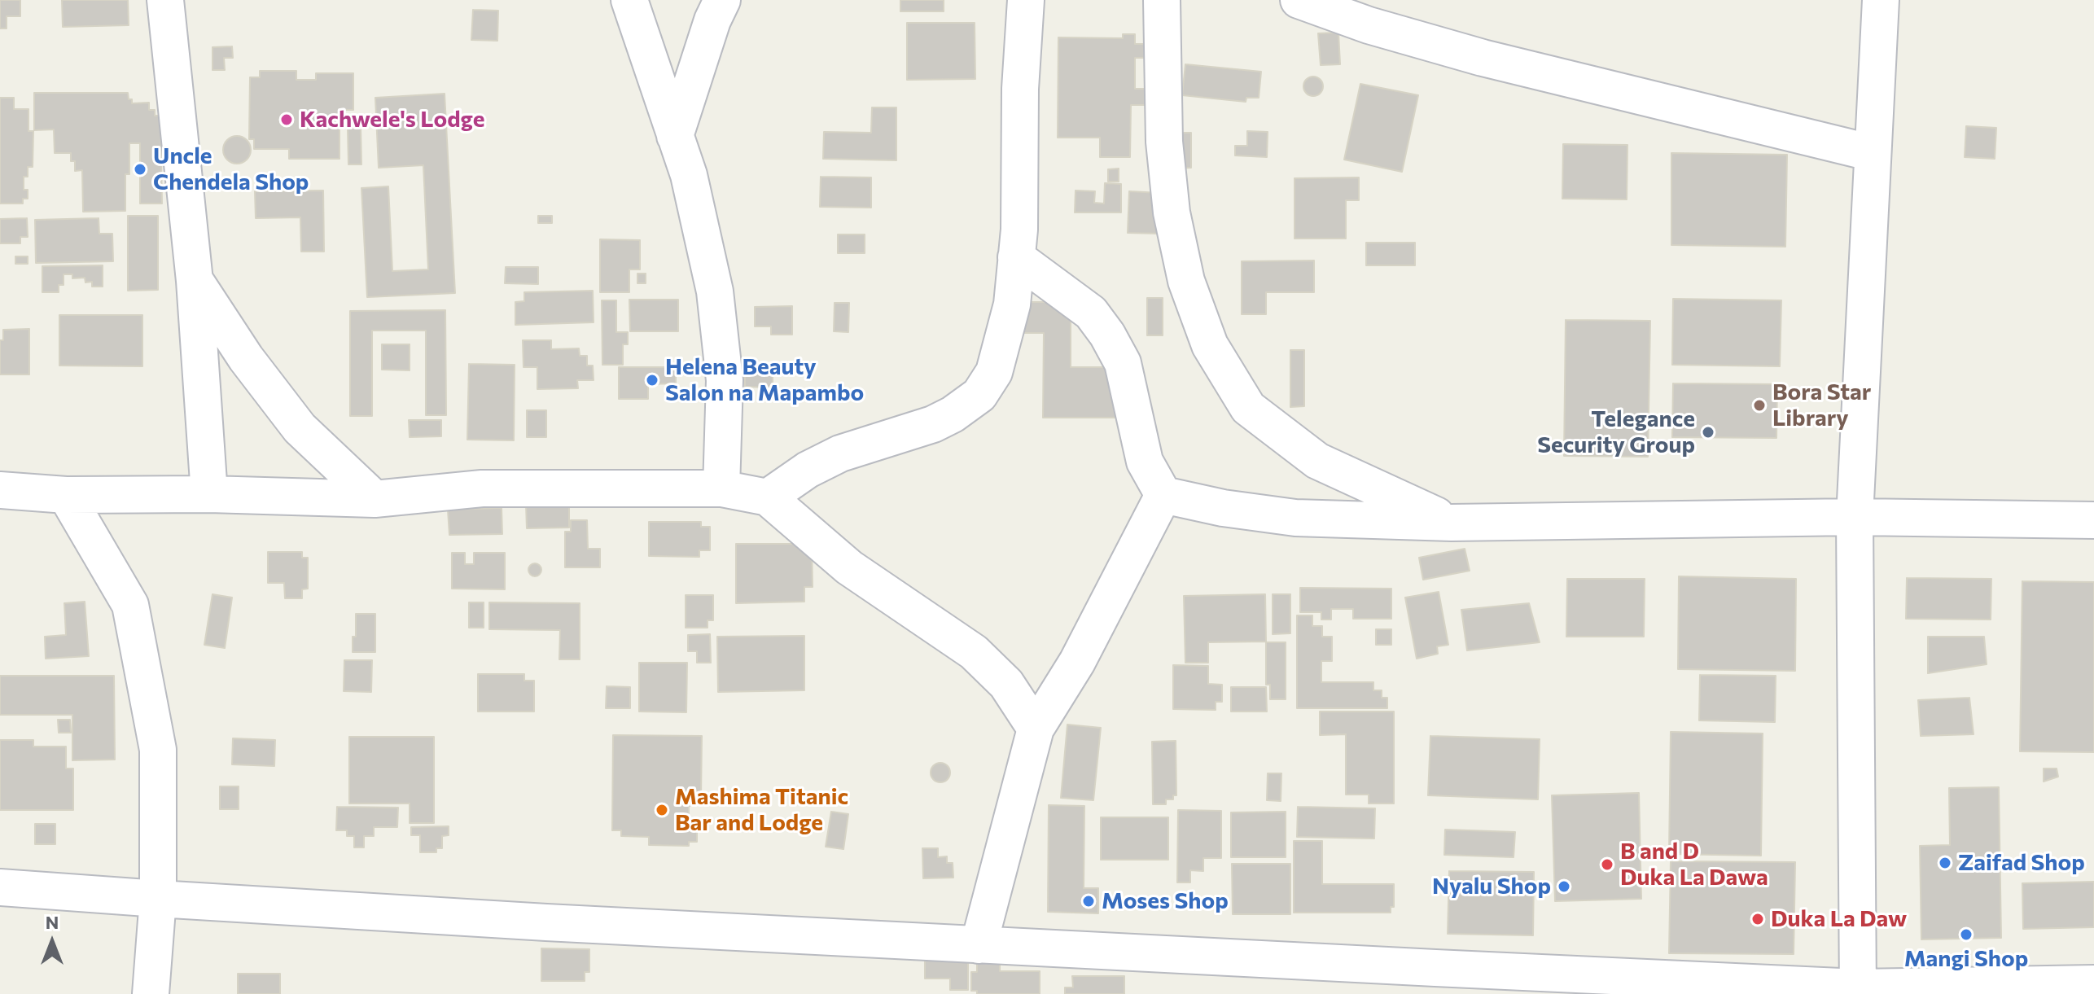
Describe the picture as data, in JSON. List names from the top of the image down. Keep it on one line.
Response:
{"places":["Kachwele's Lodge","Uncle Chendela Shop","Helena Beauty Salon na Mapambo","Bora Star Library","Telegance Security Group","Mashima Titanic Bar and Lodge","Zaifad Shop","B and D Duka La Dawa","Nyalu Shop","Moses Shop","Duka La Daw","Mangi Shop"],"north":"top"}
